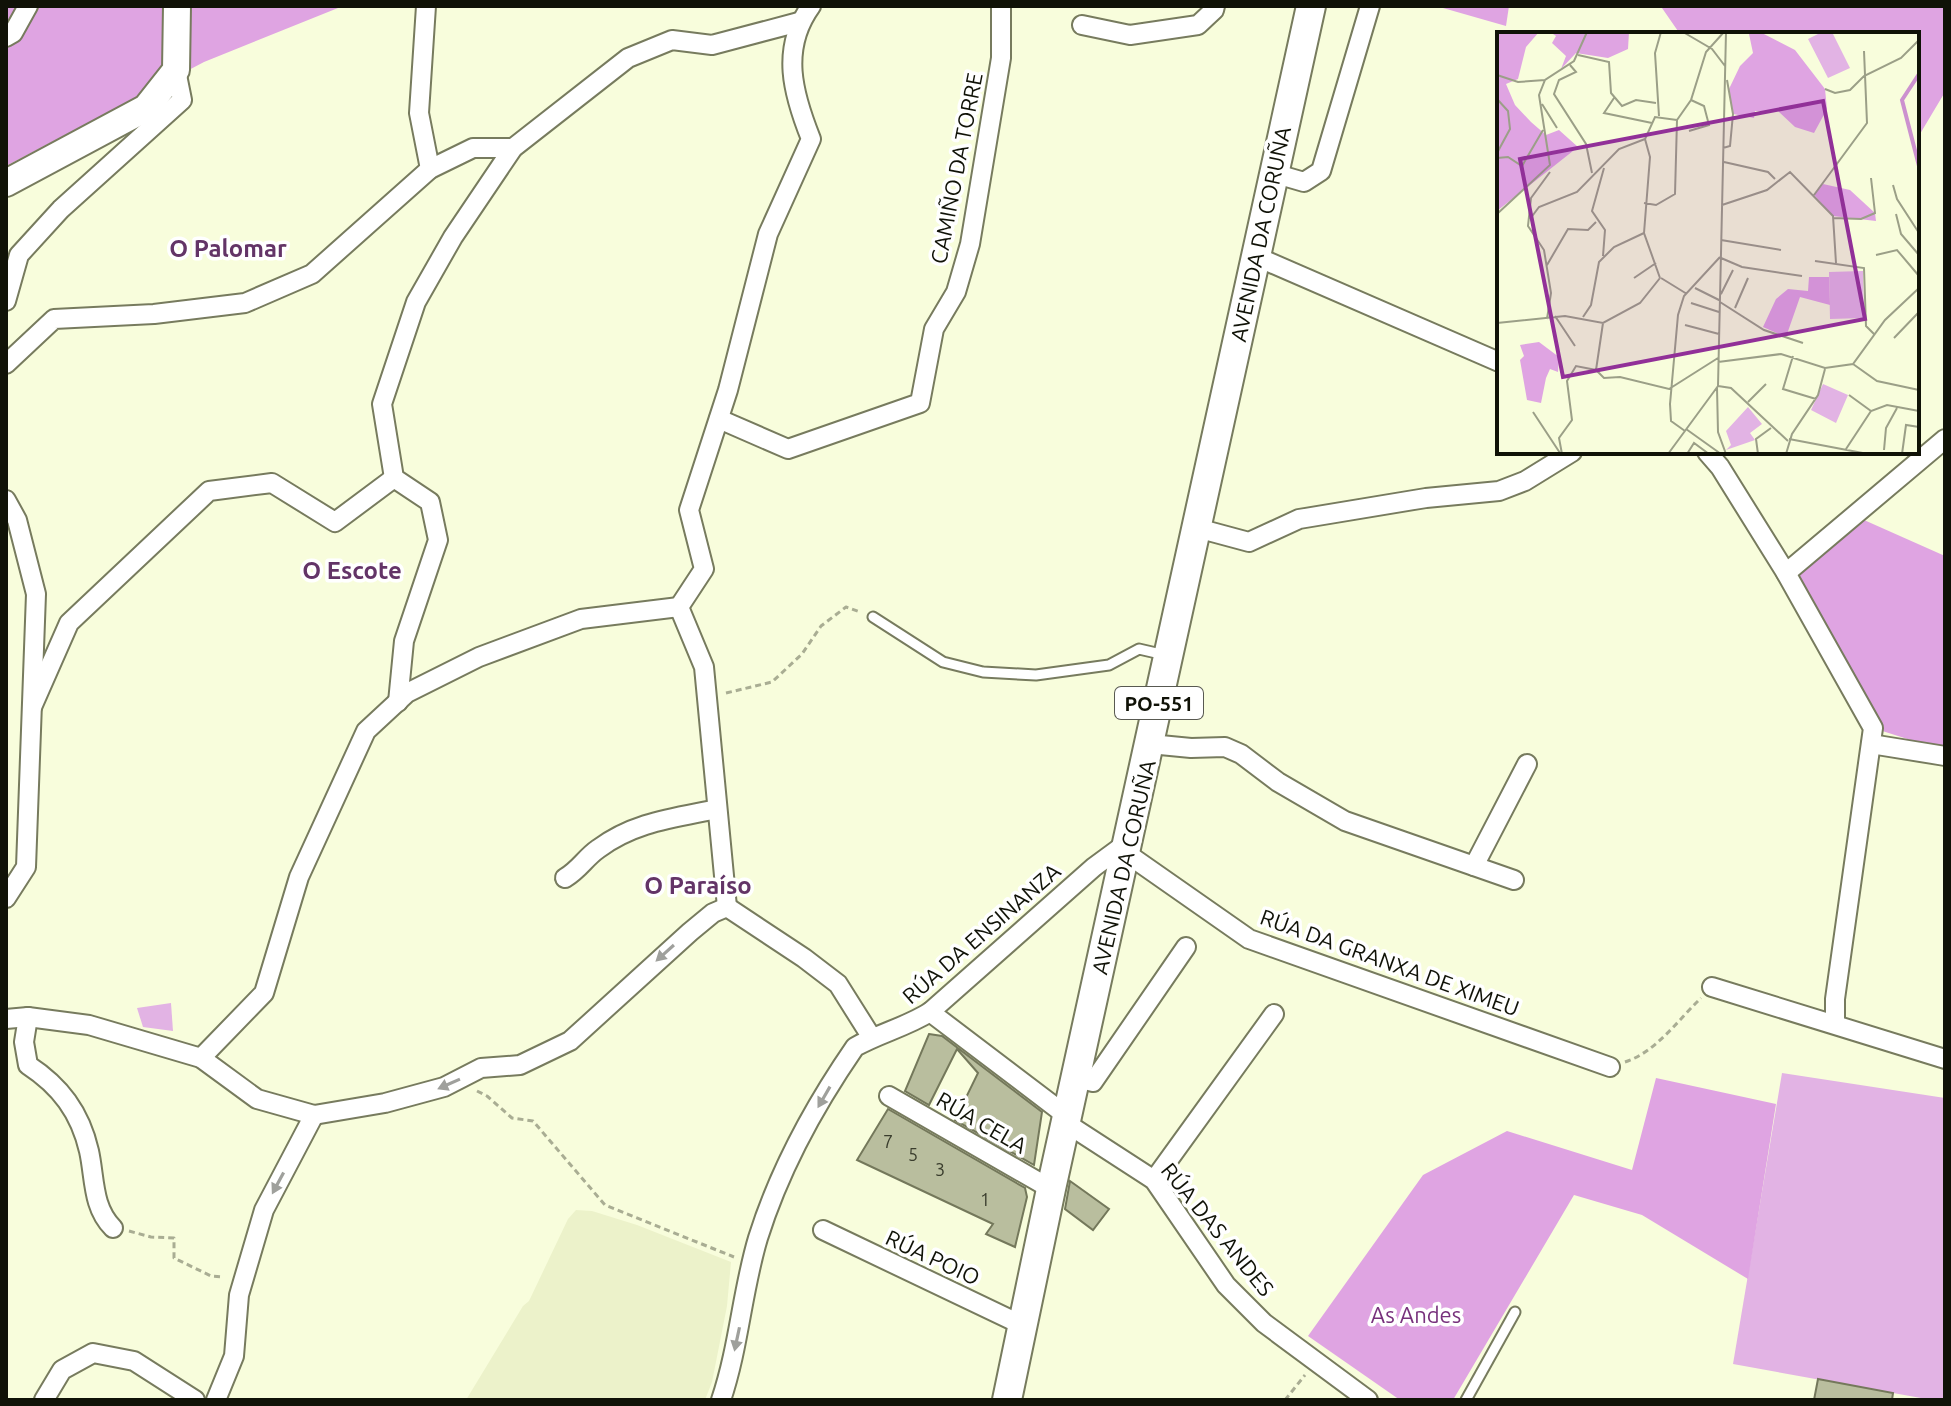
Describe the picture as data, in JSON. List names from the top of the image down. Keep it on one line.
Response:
{"streets":{"main road":["AVENIDA DA CORUÑA","PO-551"],"street":["CAMIÑO DA TORRE","RÚA DA ENSINANZA","RÚA DA GRANXA DE XIMEU","RÚA CELA","RÚA DAS ANDES","RÚA POIO"]},"crossings":[["AVENIDA DA CORUÑA","RÚA DA ENSINANZA"],["AVENIDA DA CORUÑA","RÚA DA GRANXA DE XIMEU"],["AVENIDA DA CORUÑA","RÚA CELA"],["AVENIDA DA CORUÑA","RÚA DAS ANDES"],["AVENIDA DA CORUÑA","RÚA POIO"],["RÚA DA ENSINANZA","RÚA DA GRANXA DE XIMEU"],["RÚA DA ENSINANZA","RÚA DAS ANDES"]],"one_way":["RÚA DA ENSINANZA"],"districts":["O Palomar","O Escote","O Paraíso"],"parks":["As Andes"],"house_numbers":["7","5","3","1"]}
